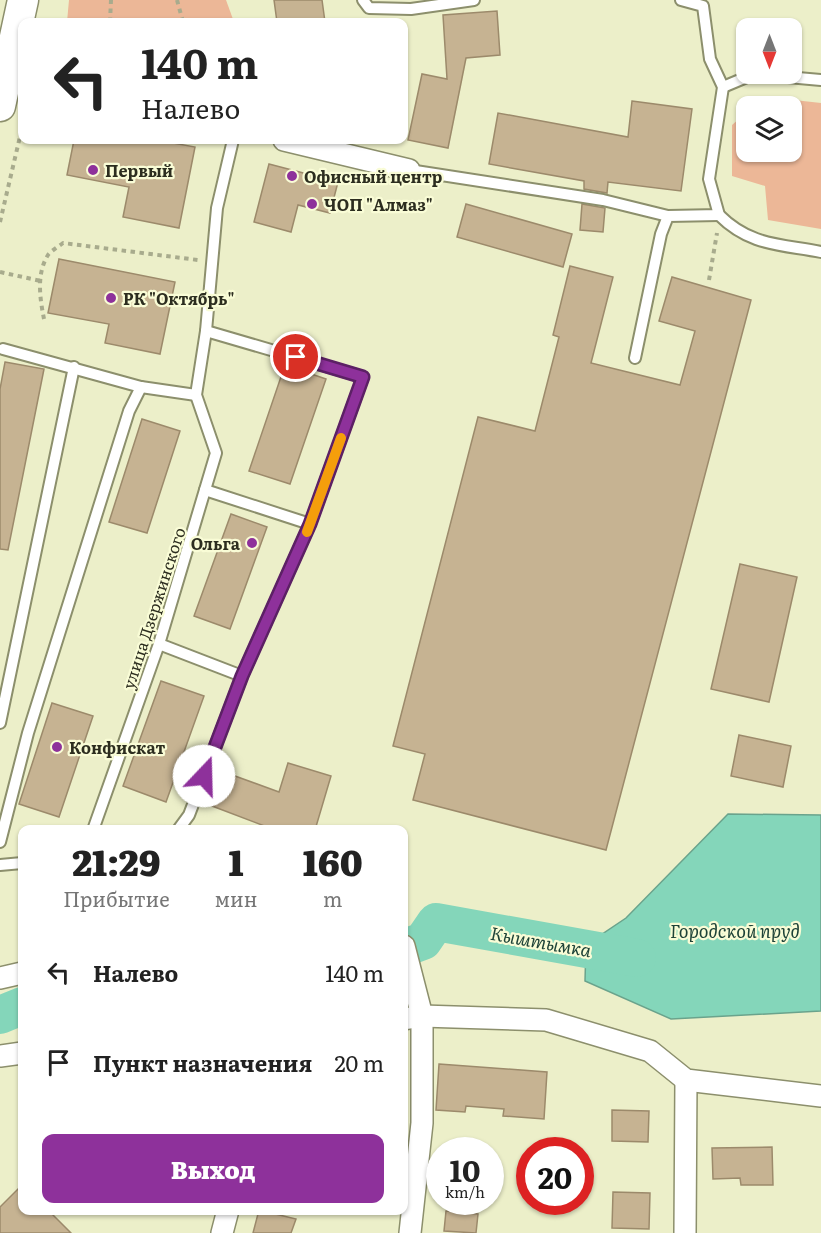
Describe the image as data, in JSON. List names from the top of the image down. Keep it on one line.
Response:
{"streets":{"lane":["улица Дзержинского"]},"water":["Городской пруд","Кыштымка"],"places":["Первый","Офисный центр","ЧОП \"Алмаз\"","РК \"Октябрь\"","Ольга","Конфискат"],"north":"bottom","page":{"turn":["140 m","Налево"],"eta":["21:29","Прибытие","1","мин","160","m"],"list":[{"name":"Налево","value":"140 m"},{"name":"Пункт назначения","value":"20 m"}],"buttons":"Выход","speed":"10 km/h","limit":"20"}}
